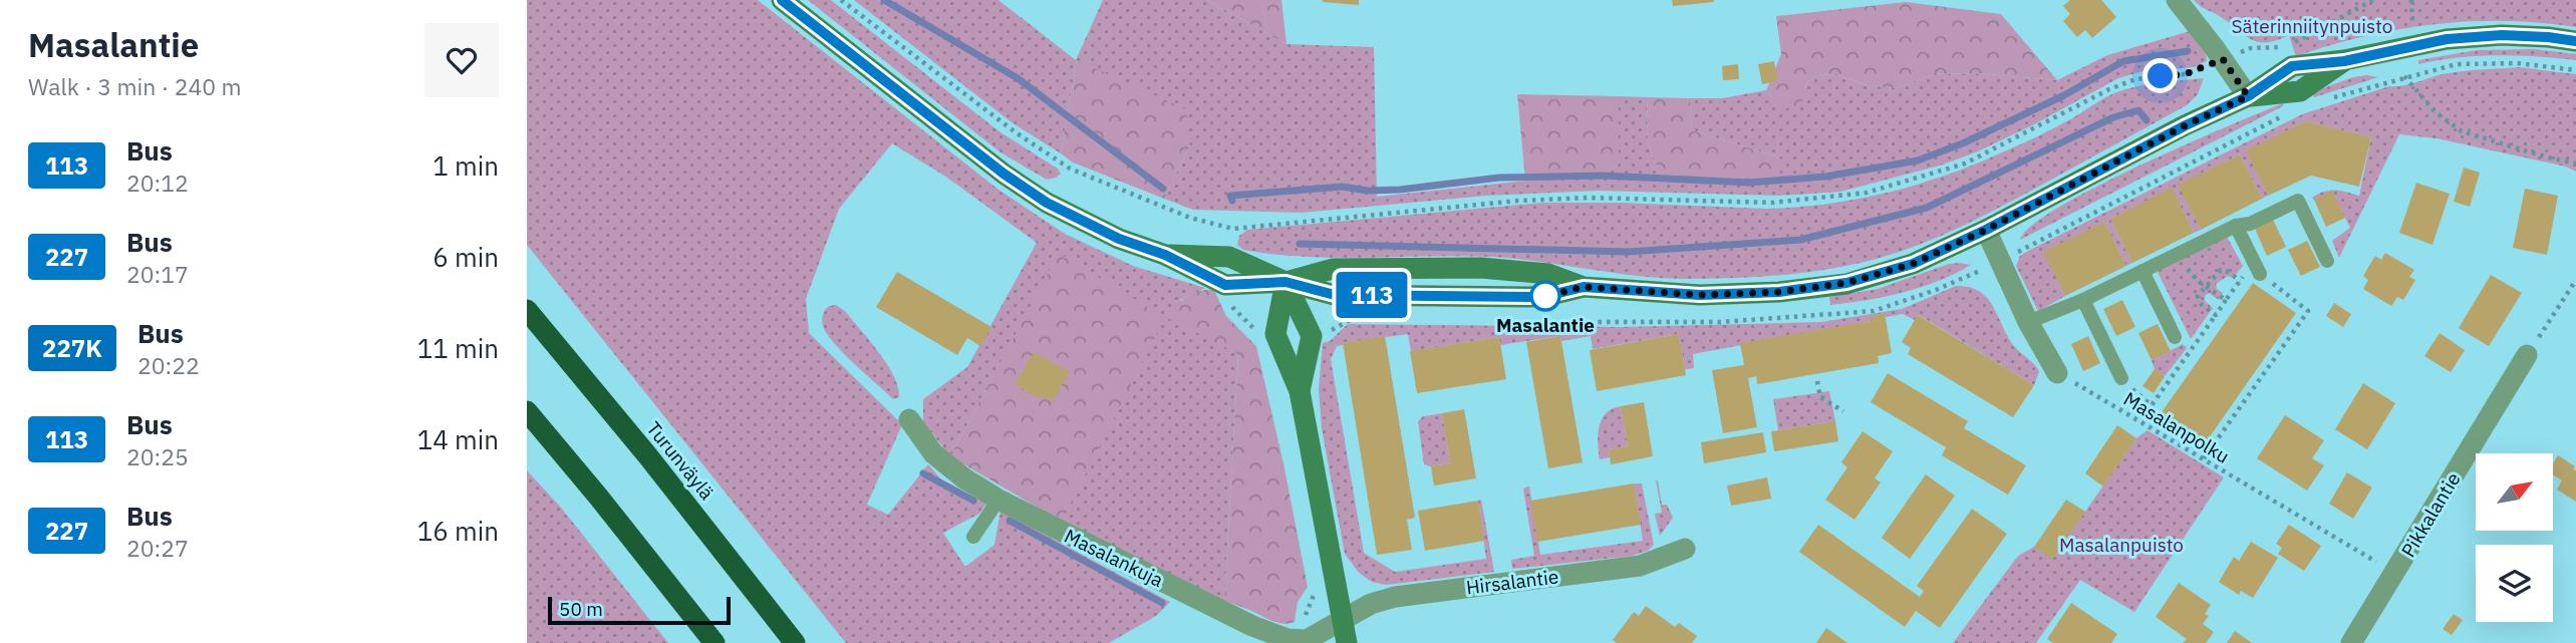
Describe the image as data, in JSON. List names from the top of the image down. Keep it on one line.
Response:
{"streets":{"highway":["Turunväylä"],"street":["Pikkalantie","Masalankuja","Hirsalantie"],"path":["Masalanpolku"]},"crossings":[["Masalanpolku","Pikkalantie"],["Masalankuja","Hirsalantie"]],"parks":["Säterinniitynpuisto","Masalanpuisto"],"places":["Masalantie"],"lines":["bus line 113"],"scale_bar":"50 m","north":"top right","page":{"heading":["Masalantie","Walk · 3 min · 240 m"],"on_map":"113","list":[{"mark":"113","name":"Bus","note":"20:12","value":"1 min"},{"mark":"227","name":"Bus","note":"20:17","value":"6 min"},{"mark":"227K","name":"Bus","note":"20:22","value":"11 min"},{"mark":"113","name":"Bus","note":"20:25","value":"14 min"},{"mark":"227","name":"Bus","note":"20:27","value":"16 min"}],"scale":"50 m"}}
